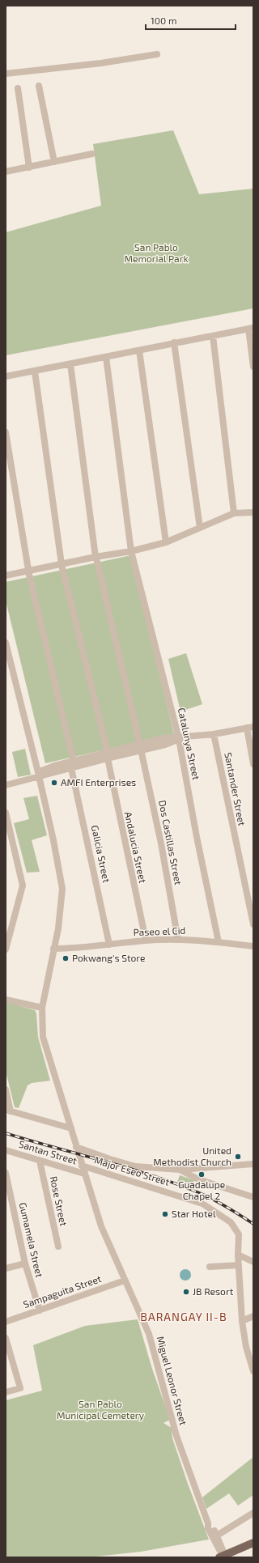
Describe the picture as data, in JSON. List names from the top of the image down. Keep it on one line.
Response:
{"streets":{"street":["Catalunya Street","Santander Street","Dos Castillas Street","Andalucia Street","Galicia Street","Paseo el Cid","Santan Street","Major Eseo Street","Rose Street","Gumamela Street","Sampaguita Street","Miguel Leonor Street"]},"crossings":[["Catalunya Street","Paseo el Cid"],["Dos Castillas Street","Paseo el Cid"],["Andalucia Street","Paseo el Cid"],["Galicia Street","Paseo el Cid"],["Paseo el Cid","Miguel Leonor Street"],["Santan Street","Rose Street"],["Santan Street","Miguel Leonor Street"],["Major Eseo Street","Miguel Leonor Street"],["Gumamela Street","Sampaguita Street"],["Sampaguita Street","Miguel Leonor Street"]],"districts":["BARANGAY II-B"],"parks":["San Pablo Memorial Park","San Pablo Municipal Cemetery"],"places":["AMFI Enterprises","Pokwang's Store","United Methodist Church","Guadalupe Chapel 2","Star Hotel","JB Resort"],"scale_bar":"100 m"}
